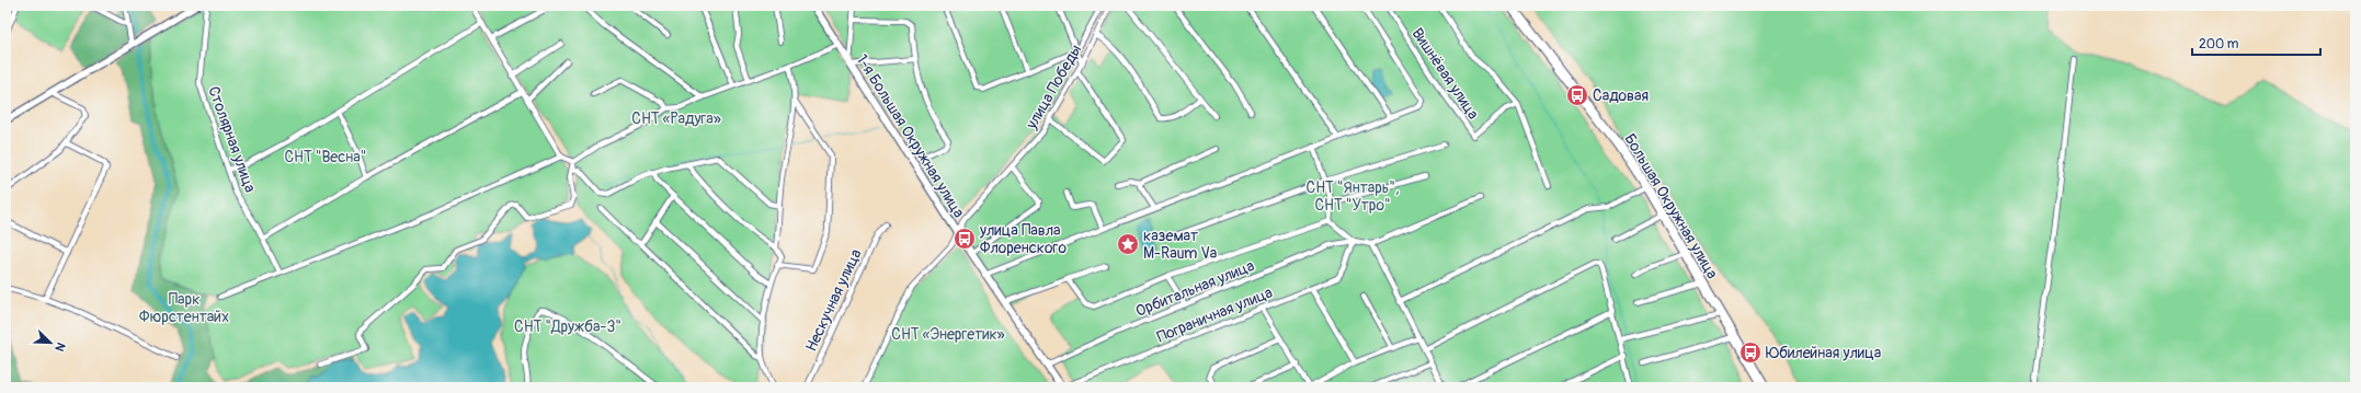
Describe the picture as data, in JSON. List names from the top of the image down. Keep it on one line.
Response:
{"streets":{"highway":["Большая Окружная улица"],"street":["Вишнёвая улица","улица Победы","1-я Большая Окружная улица","Столярная улица","Орбитальная улица","Нескучная улица","Пограничная улица"]},"crossings":[["улица Победы","1-я Большая Окружная улица"],["1-я Большая Окружная улица","Орбитальная улица"],["1-я Большая Окружная улица","Пограничная улица"],["Орбитальная улица","Пограничная улица"]],"parks":["СНТ «Радуга»","СНТ \"Весна\"","СНТ \"Янтарь\", СНТ \"Утро\"","Парк Фюрстентайх","СНТ \"Дружба-3\"","СНТ «Энергетик»"],"places":{"bus stop":["Садовая","улица Павла Флоренского","Юбилейная улица"],"place":["каземат M-Raum Va"]},"scale_bar":"200 m","north":"bottom right"}
